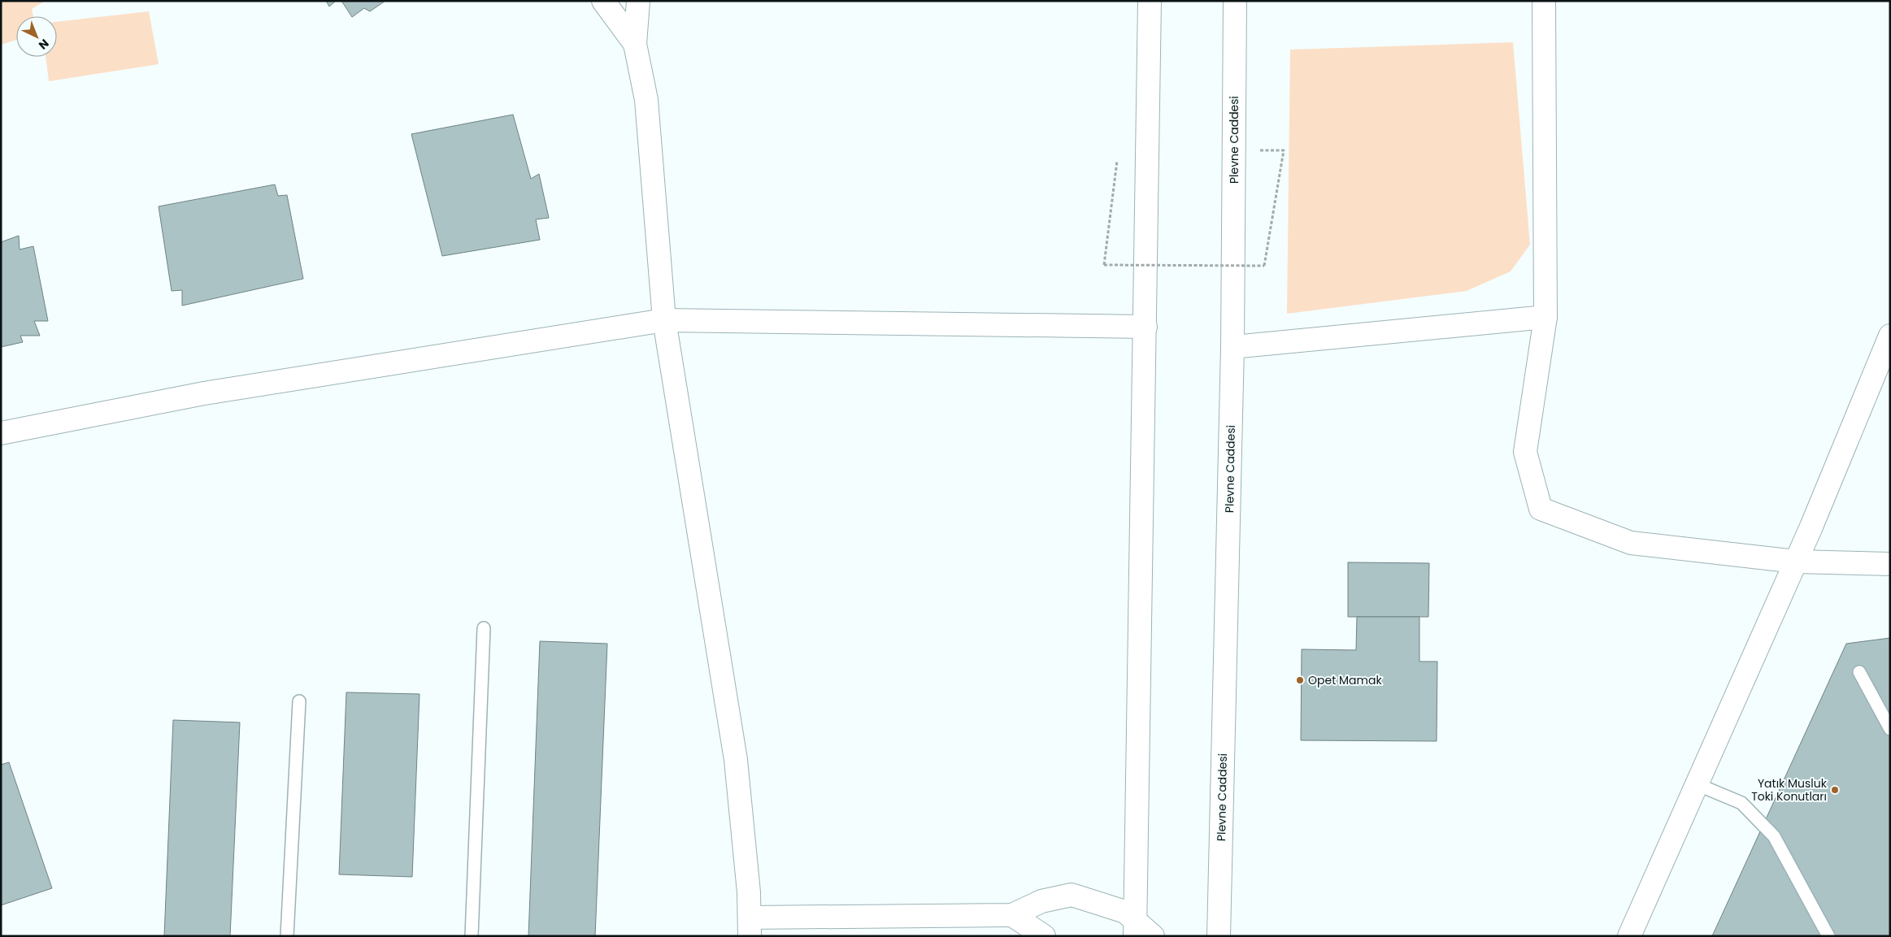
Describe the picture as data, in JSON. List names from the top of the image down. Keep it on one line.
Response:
{"streets":{"street":["Plevne Caddesi"]},"places":["Opet Mamak","Yatık Musluk Toki Konutları"],"north":"bottom right"}
